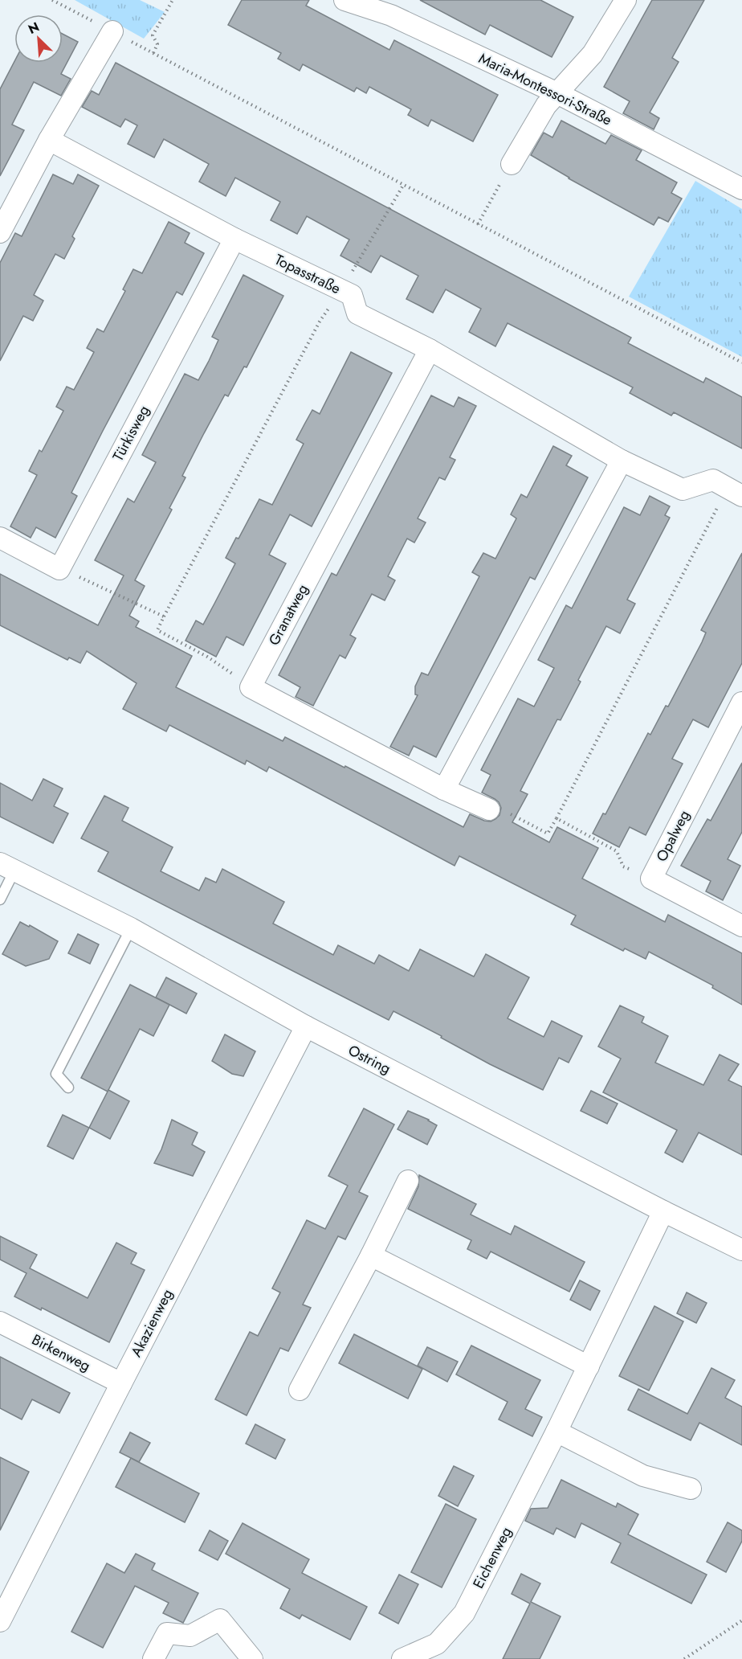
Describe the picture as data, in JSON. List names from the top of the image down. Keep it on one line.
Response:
{"streets":{"street":["Maria-Montessori-Straße","Topasstraße","Türkisweg","Granatweg","Opalweg","Ostring","Akazienweg","Birkenweg","Eichenweg"]},"crossings":[["Topasstraße","Türkisweg"],["Topasstraße","Granatweg"],["Ostring","Akazienweg"],["Ostring","Eichenweg"],["Akazienweg","Birkenweg"]],"north":"top left"}
